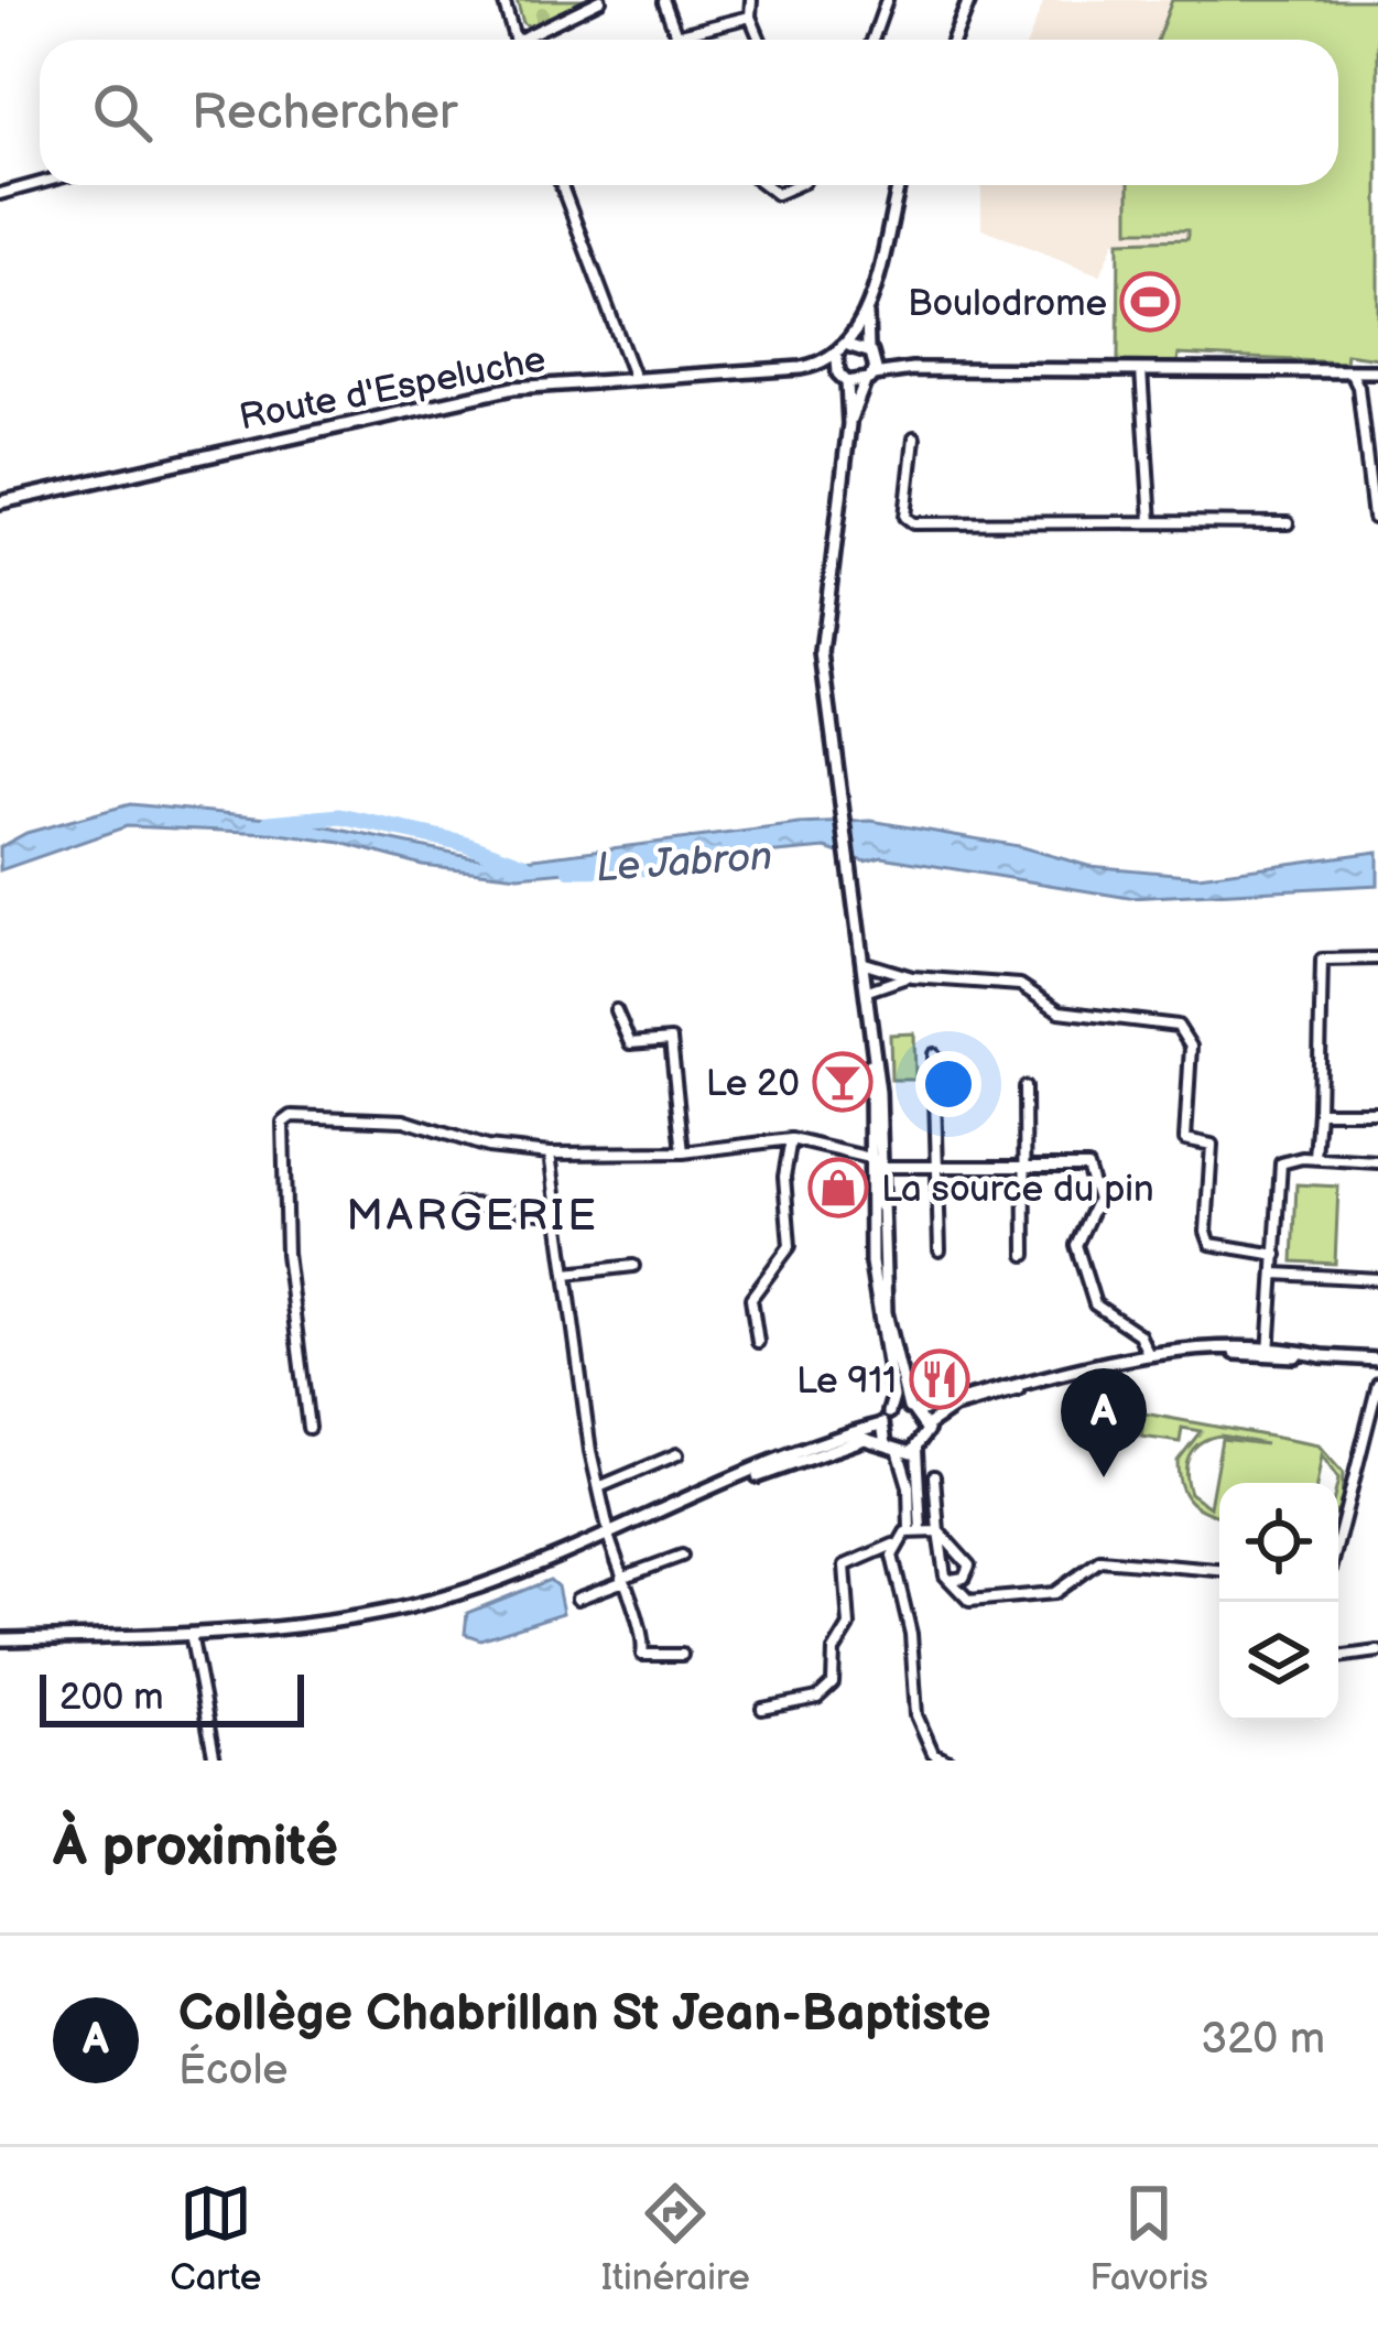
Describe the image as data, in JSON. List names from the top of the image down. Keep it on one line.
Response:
{"streets":{"main road":["Route d'Espeluche"]},"districts":["MARGERIE"],"water":["Le Jabron"],"places":{"sports":["Boulodrome"],"bar":["Le 20"],"shop":["La source du pin"],"restaurant":["Le 911"]},"scale_bar":"200 m","page":{"search":"Rechercher","pins":"A","scale":"200 m","heading":"À proximité","list":[{"mark":"A","name":"Collège Chabrillan St Jean-Baptiste","note":"École","value":"320 m"}],"nav":["Carte","Itinéraire","Favoris"]}}
